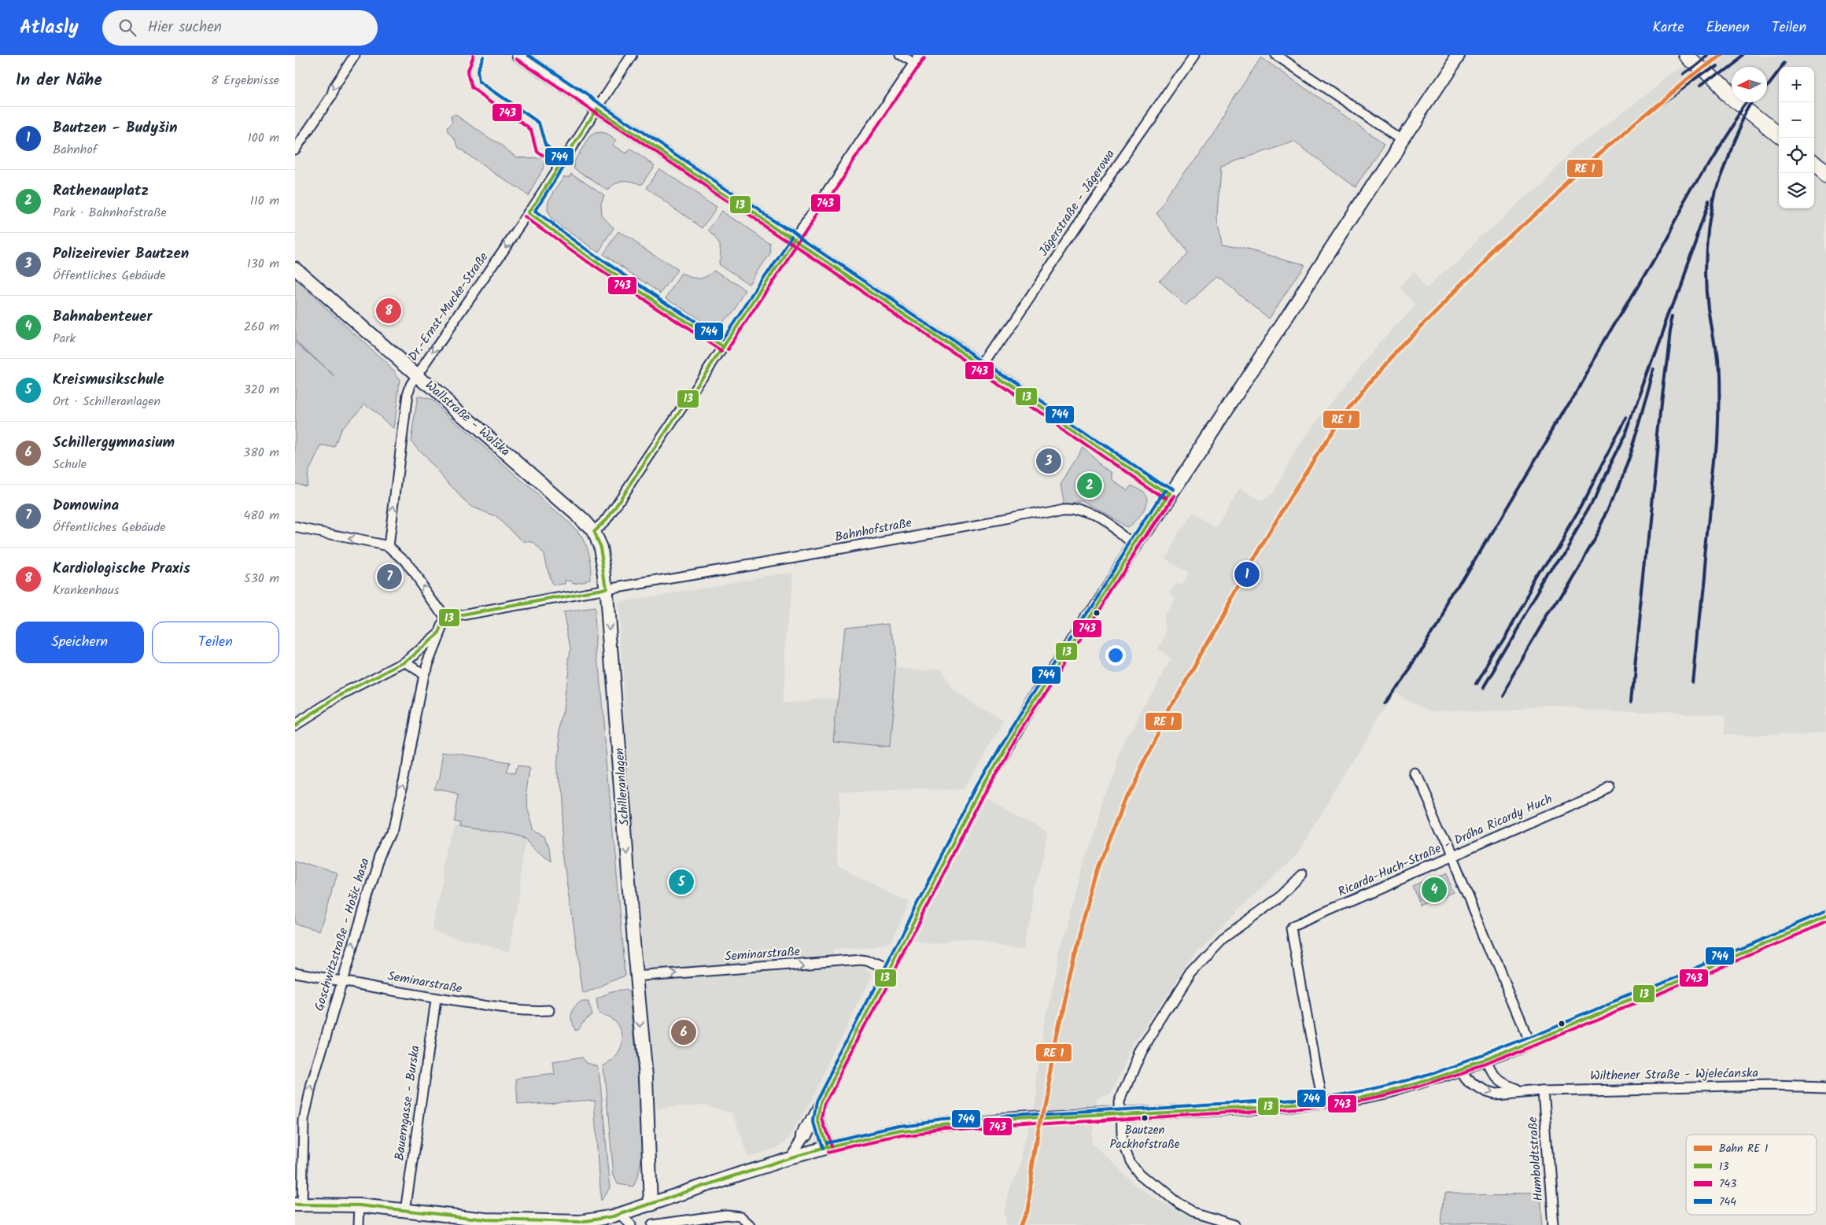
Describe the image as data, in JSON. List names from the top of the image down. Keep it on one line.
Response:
{"streets":{"street":["Jägerstraße - Jägerowa","Dr.-Ernst-Mucke-Straße","Wallstraße - Walska","Bahnhofstraße","Schilleranlagen","Ricarda-Huch-Straße - Dróha Ricardy Huch","Goschwitzstraße - Hošic hasa","Seminarstraße","Wilthener Straße - Wjelećanska","Bauerngasse - Burska","Humboldtstraße"]},"crossings":[["Dr.-Ernst-Mucke-Straße","Wallstraße - Walska"],["Wallstraße - Walska","Bahnhofstraße"],["Wallstraße - Walska","Schilleranlagen"],["Bahnhofstraße","Schilleranlagen"],["Bahnhofstraße","Goschwitzstraße - Hošic hasa"],["Schilleranlagen","Seminarstraße"],["Goschwitzstraße - Hošic hasa","Seminarstraße"],["Seminarstraße","Bauerngasse - Burska"],["Wilthener Straße - Wjelećanska","Humboldtstraße"]],"one_way":["Schilleranlagen","Goschwitzstraße - Hošic hasa","Seminarstraße"],"places":["Bautzen Packhofstraße"],"lines":["transit line 743","transit line 744","transit line 13"],"legend":["Bahn RE 1","13","743","744"],"north":"left","page":{"header":"Atlasly","search":"Hier suchen","nav":["Karte","Ebenen","Teilen"],"heading":["In der Nähe","8 Ergebnisse"],"map_buttons":["+","−"],"list":[{"mark":"1","name":"Bautzen - Budyšin","note":"Bahnhof","value":"100 m"},{"mark":"2","name":"Rathenauplatz","note":"Park · Bahnhofstraße","value":"110 m"},{"mark":"3","name":"Polizeirevier Bautzen","note":"Öffentliches Gebäude","value":"130 m"},{"mark":"4","name":"Bahnabenteuer","note":"Park","value":"260 m"},{"mark":"5","name":"Kreismusikschule","note":"Ort · Schilleranlagen","value":"320 m"},{"mark":"6","name":"Schillergymnasium","note":"Schule","value":"380 m"},{"mark":"7","name":"Domowina","note":"Öffentliches Gebäude","value":"480 m"},{"mark":"8","name":"Kardiologische Praxis","note":"Krankenhaus","value":"530 m"}],"pins":["8","3","2","1","7","5","4","6"],"buttons":["Speichern","Teilen"]}}
